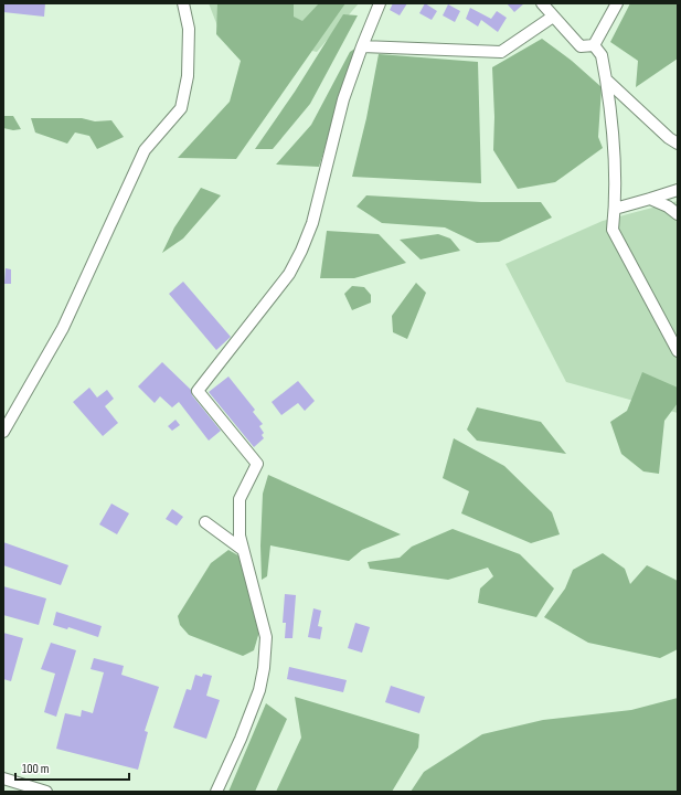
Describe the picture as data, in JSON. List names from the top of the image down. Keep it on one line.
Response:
{"scale_bar":"100 m"}
